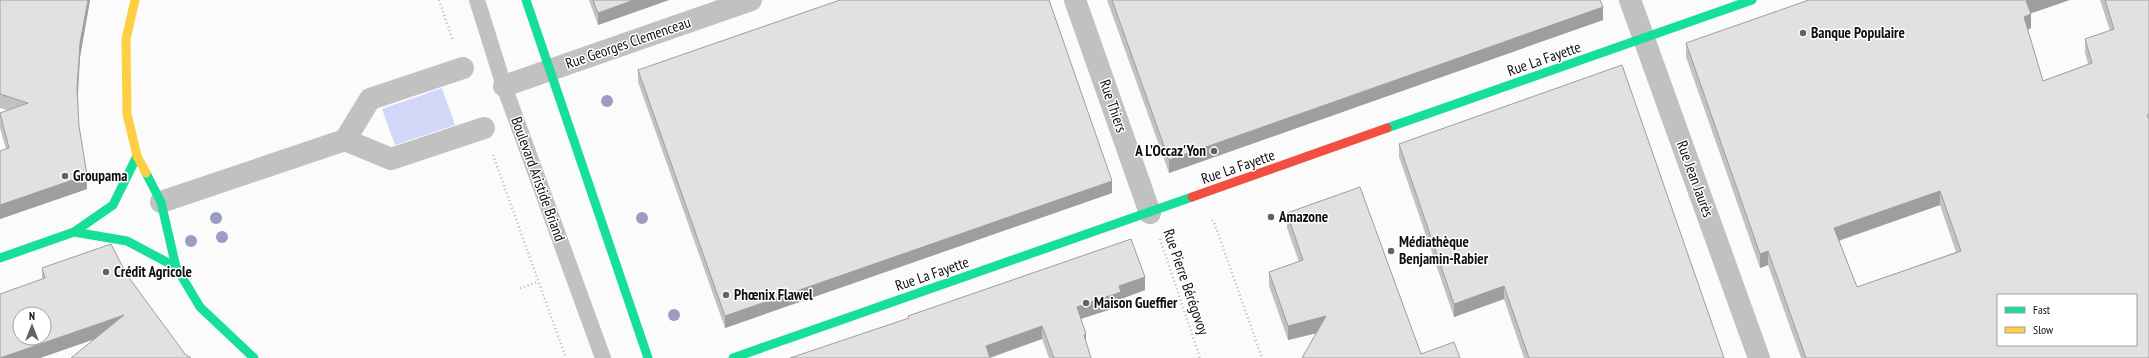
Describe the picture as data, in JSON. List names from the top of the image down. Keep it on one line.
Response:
{"streets":{"main road":["Rue La Fayette"],"street":["Rue Georges Clemenceau","Rue Thiers","Rue Jean Jaurès"],"lane":["Boulevard Aristide Briand"],"path":["Rue Pierre Bérégovoy"]},"crossings":[["Rue Georges Clemenceau","Boulevard Aristide Briand"],["Rue La Fayette","Rue Thiers"],["Rue La Fayette","Rue Jean Jaurès"],["Rue La Fayette","Rue Pierre Bérégovoy"],["Rue Thiers","Rue Pierre Bérégovoy"]],"places":["Banque Populaire","A L'Occaz'Yon","Groupama","Amazone","Médiathèque Benjamin-Rabier","Crédit Agricole","Phœnix Flawel","Maison Gueffier"],"legend":["Fast","Slow"],"north":"top"}
